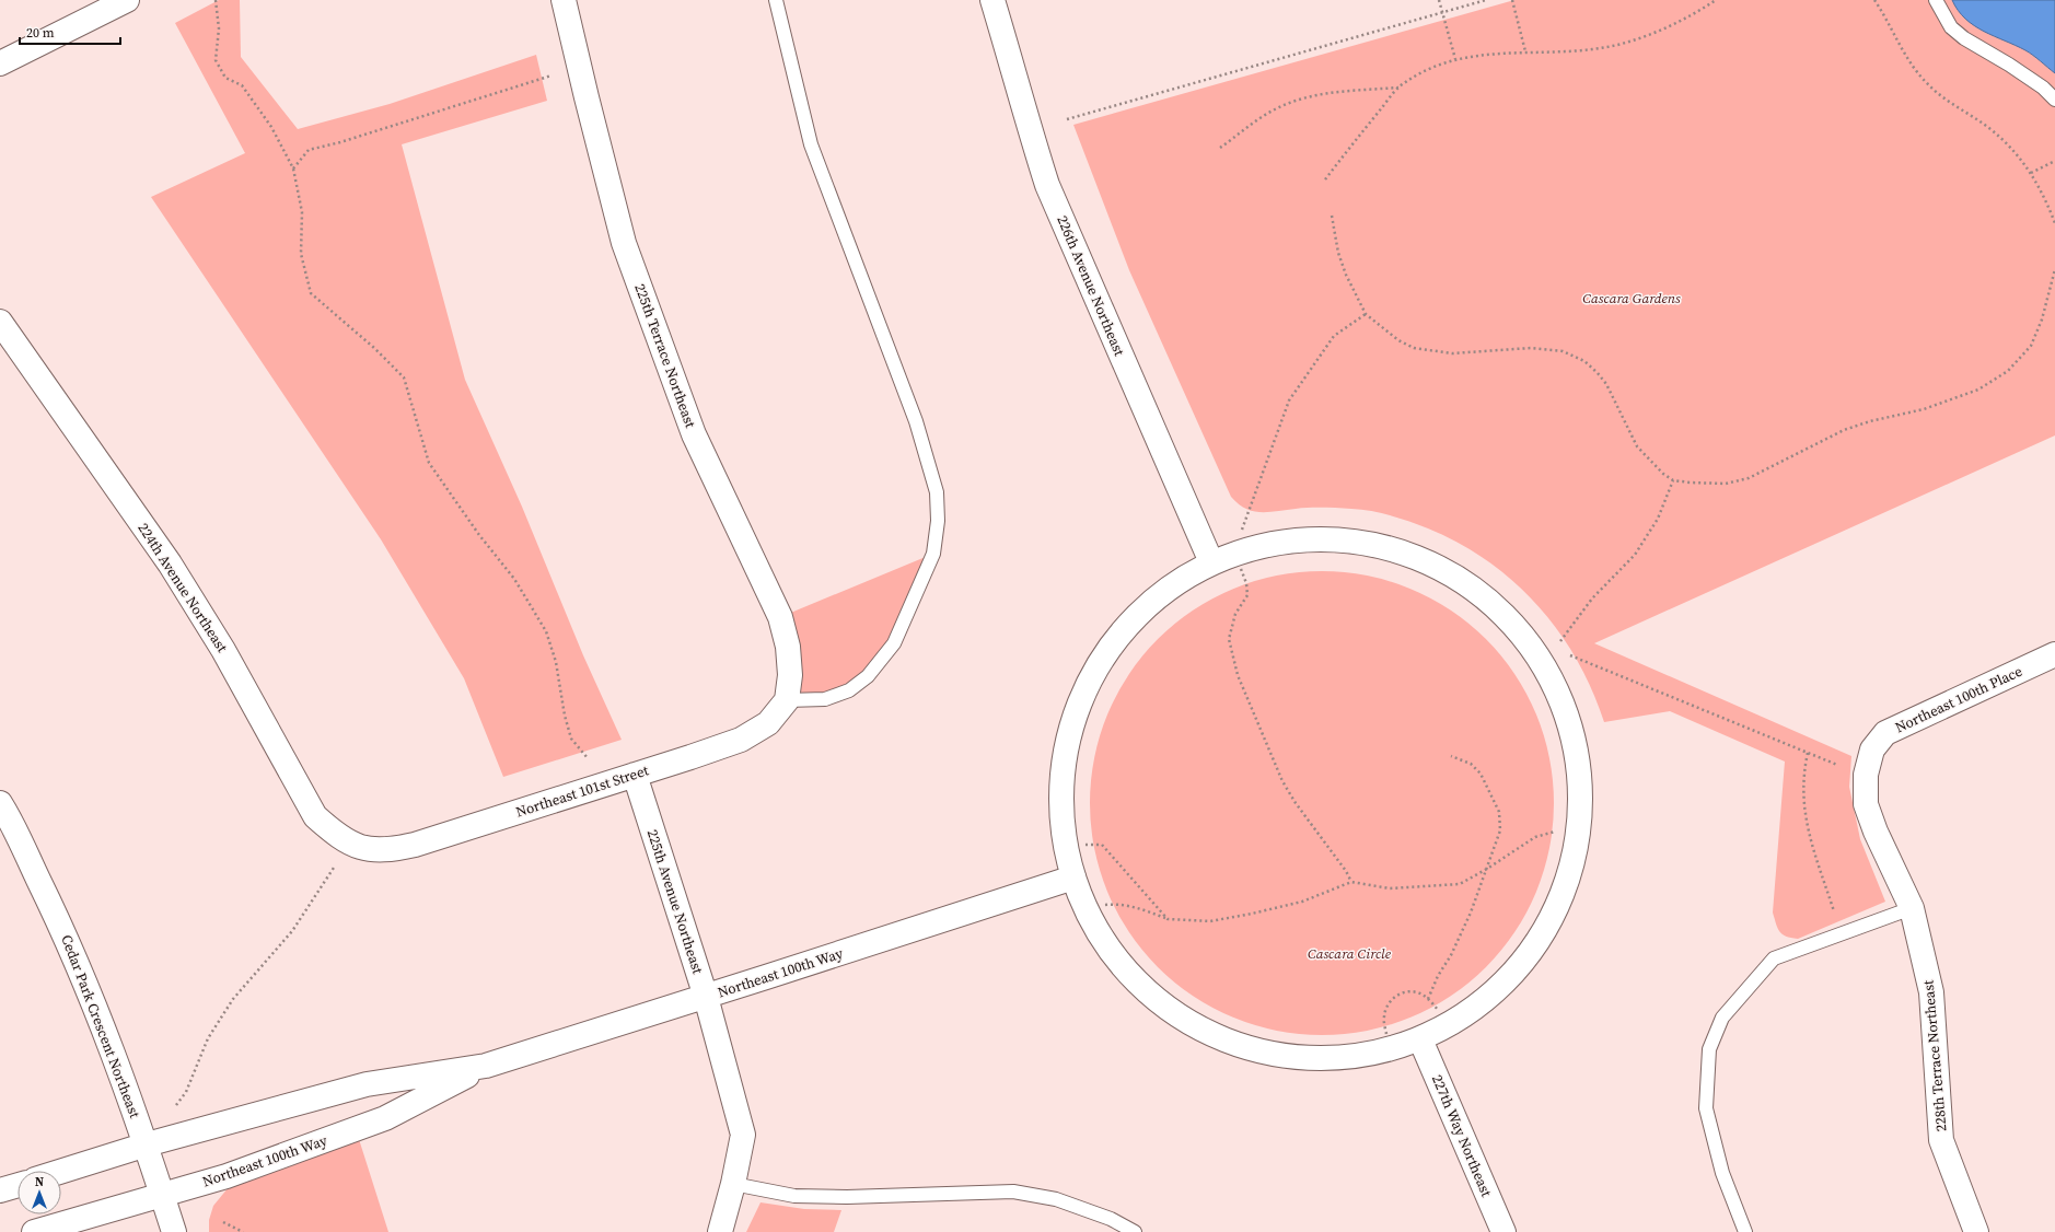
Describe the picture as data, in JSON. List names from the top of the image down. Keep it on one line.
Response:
{"streets":{"street":["226th Avenue Northeast","225th Terrace Northeast","224th Avenue Northeast","Northeast 100th Place","Northeast 101st Street","225th Avenue Northeast","Northeast 100th Way","Cedar Park Crescent Northeast","228th Terrace Northeast","227th Way Northeast"]},"crossings":[["225th Terrace Northeast","Northeast 101st Street"],["224th Avenue Northeast","Northeast 101st Street"],["Northeast 100th Place","228th Terrace Northeast"],["Northeast 101st Street","225th Avenue Northeast"],["225th Avenue Northeast","Northeast 100th Way"],["Northeast 100th Way","Cedar Park Crescent Northeast"]],"parks":["Cascara Gardens","Cascara Circle"],"scale_bar":"20 m","north":"top"}
